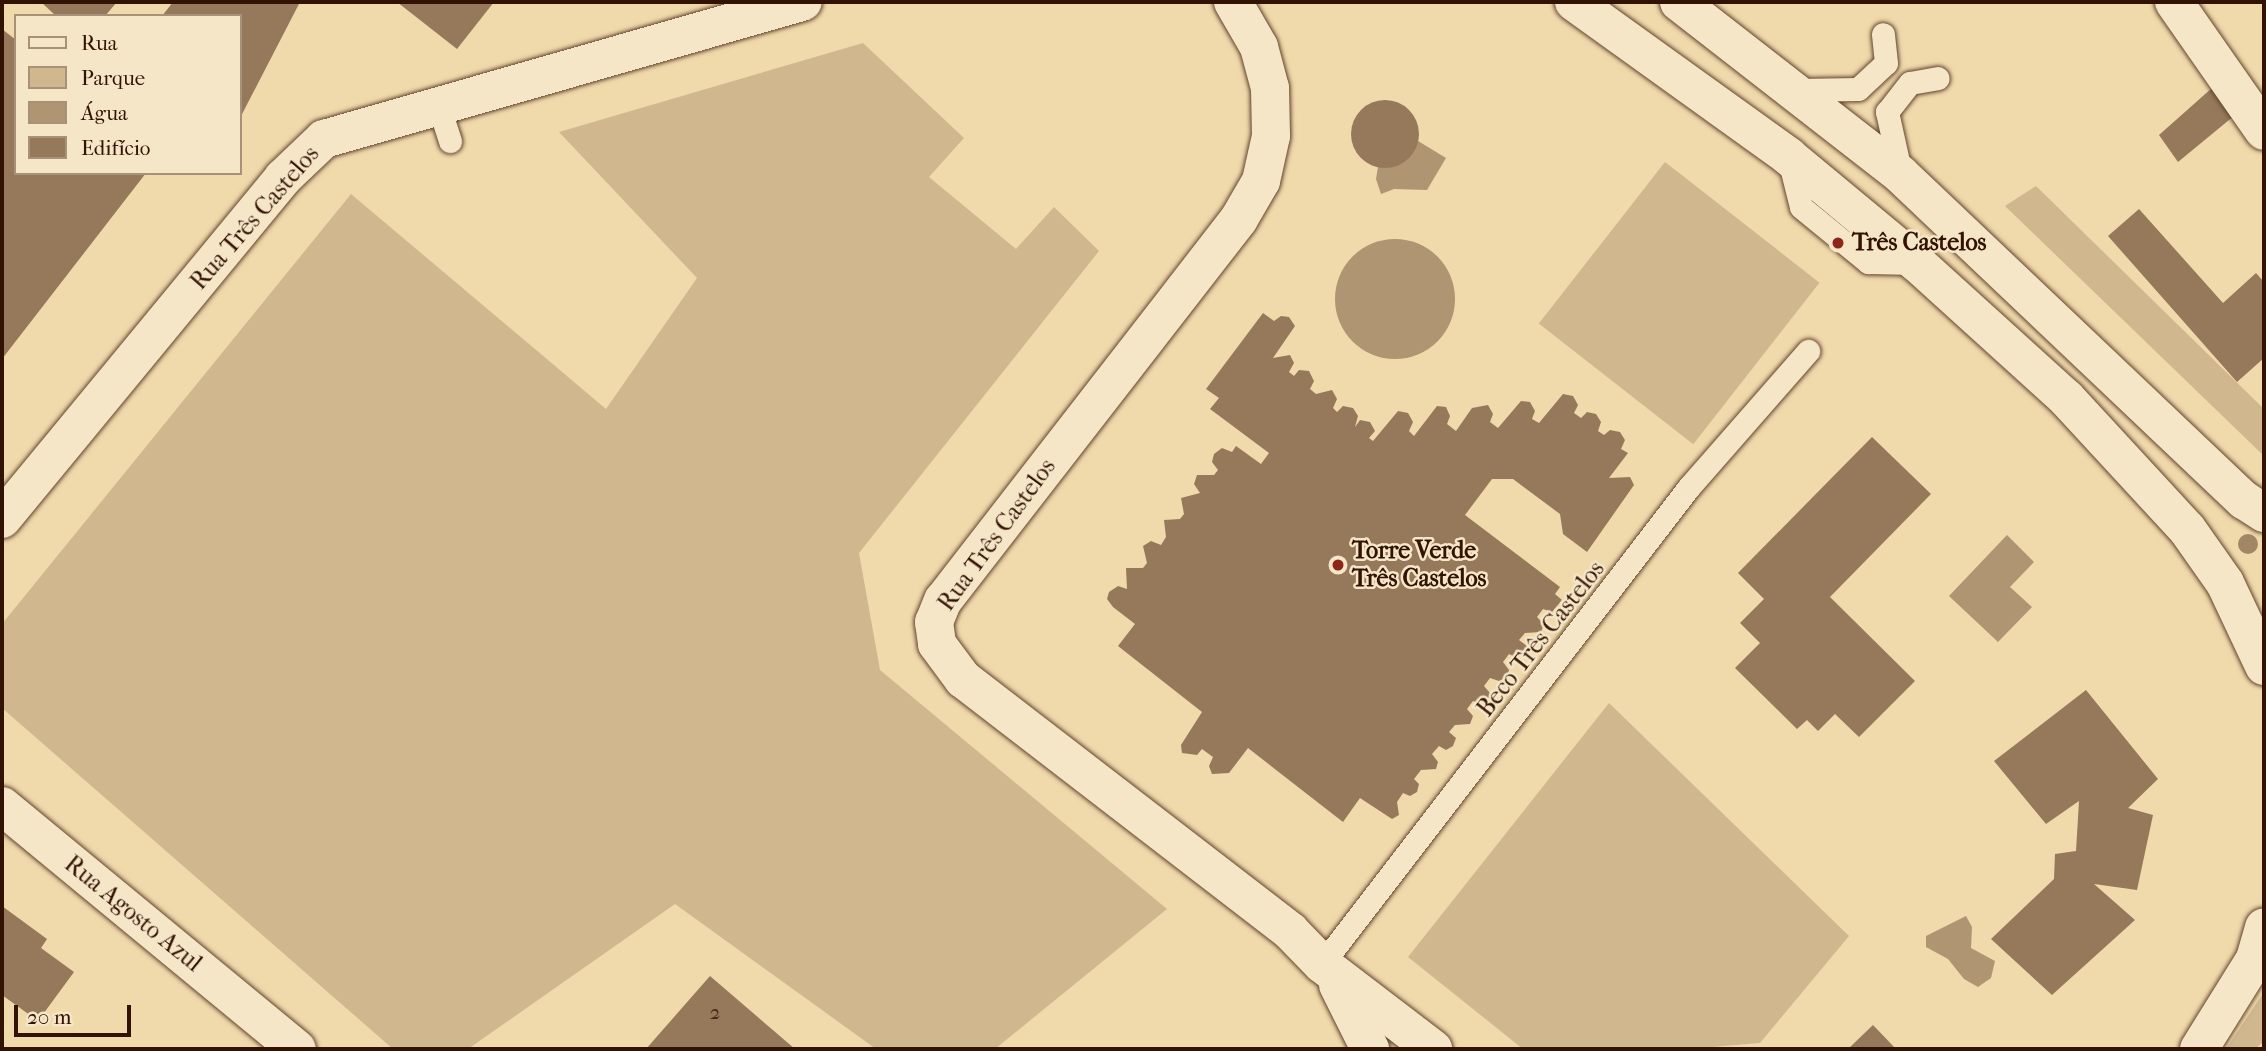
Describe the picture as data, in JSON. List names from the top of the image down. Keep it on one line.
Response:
{"streets":{"street":["Rua Três Castelos","Rua Agosto Azul"],"lane":["Beco Três Castelos"]},"crossings":[["Rua Três Castelos","Beco Três Castelos"]],"places":["Três Castelos","Torre Verde Três Castelos"],"house_numbers":["2"],"legend":["Rua","Parque","Água","Edifício"],"scale_bar":"20 m"}
